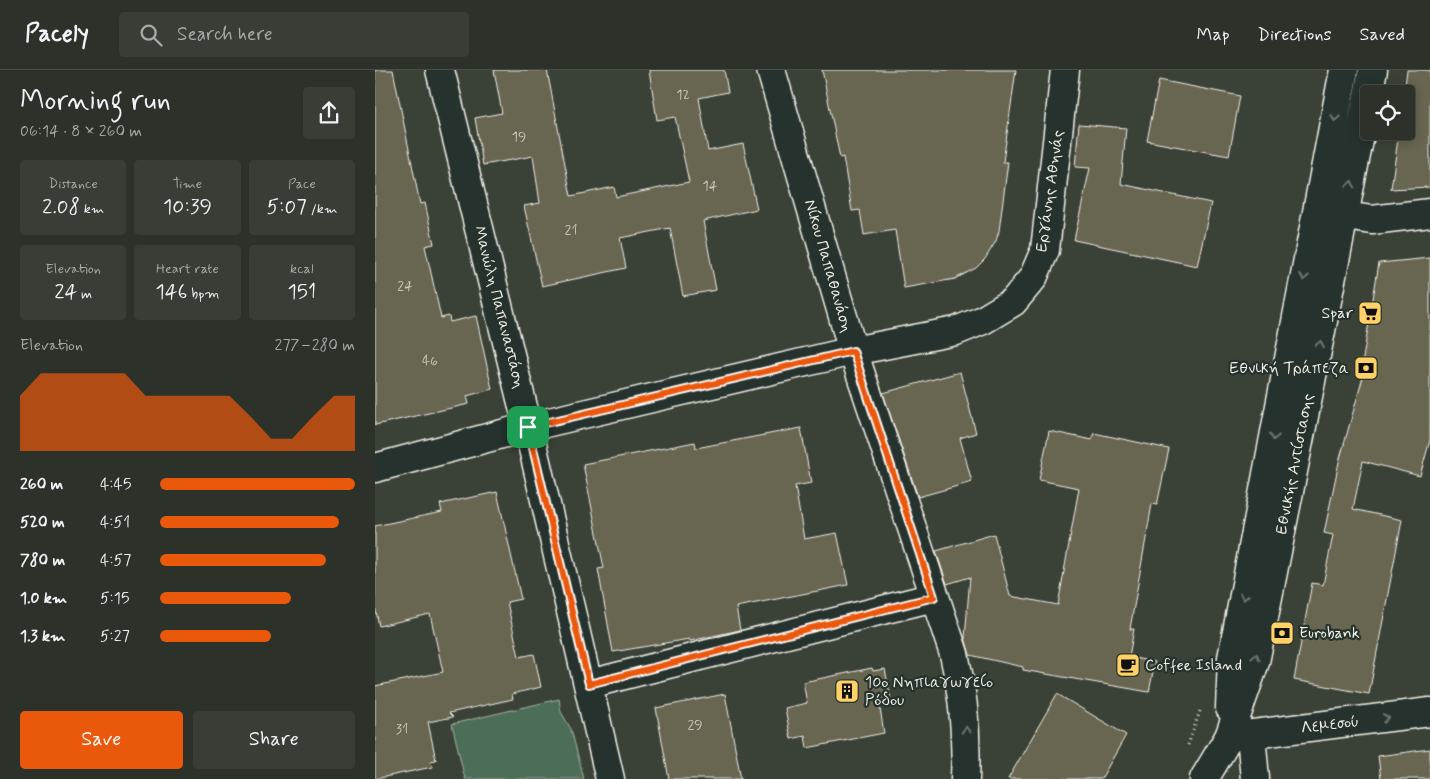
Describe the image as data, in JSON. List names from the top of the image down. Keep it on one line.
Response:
{"streets":{"street":["Εργάνης Αθηνάς","Νίκου Παπαθανάση","Μανώλη Παπαναστάση","Εθνικής Αντίστασης","Λεμεσού"]},"crossings":[["Εργάνης Αθηνάς","Νίκου Παπαθανάση"],["Εργάνης Αθηνάς","Μανώλη Παπαναστάση"],["Εθνικής Αντίστασης","Λεμεσού"]],"one_way":["Λεμεσού"],"places":{"supermarket":["Spar"],"bank":["Εθνική Τράπεζα","Eurobank"],"cafe":["Coffee Island"],"building":["10ο Νηπιαγωγείο Ρόδου"]},"house_numbers":["12","19","14","21","24","46","29","31"],"page":{"header":"Pacely","search":"Search here","nav":["Map","Directions","Saved"],"heading":["Morning run","06:14 · 8 × 260 m"],"stats":[["Distance","2.08 km"],["Time","10:39"],["Pace","5:07 /km"],["Elevation","24 m"],["Heart rate","146 bpm"],["kcal","151"]],"chart":["Elevation","277–280 m"],"list":[{"name":"260 m","note":"4:45"},{"name":"520 m","note":"4:51"},{"name":"780 m","note":"4:57"},{"name":"1.0 km","note":"5:15"},{"name":"1.3 km","note":"5:27"}],"buttons":["Save","Share"]}}
